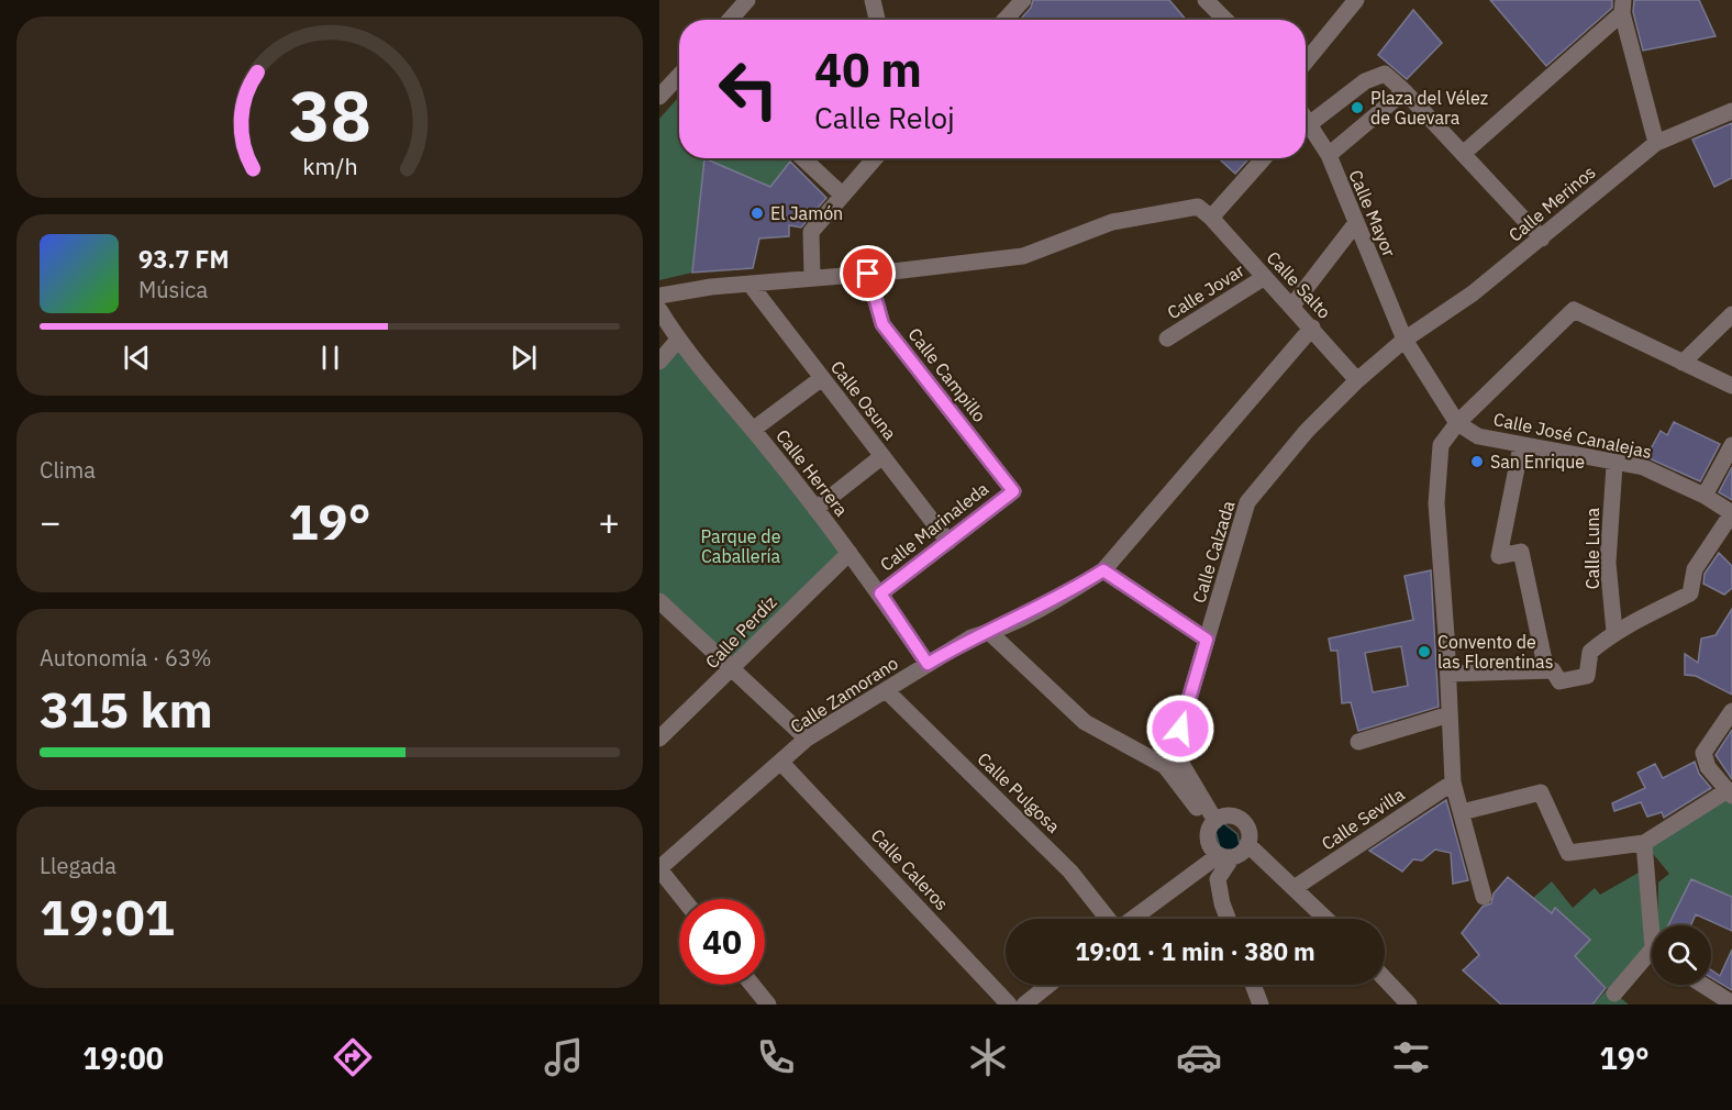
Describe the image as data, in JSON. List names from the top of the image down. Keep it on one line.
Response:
{"streets":{"street":["Calle Merinos","Calle Mayor","Calle Salto","Calle Jovar","Calle Campillo","Calle Osuna","Calle José Canalejas","Calle Herrera","Calle Marinaleda","Calle Luna","Calle Calzada","Calle Perdíz","Calle Zamorano","Calle Pulgosa","Calle Sevilla","Calle Caleros"]},"crossings":[["Calle Merinos","Calle Mayor"],["Calle Merinos","Calle José Canalejas"],["Calle Merinos","Calle Calzada"],["Calle Mayor","Calle José Canalejas"],["Calle Mayor","Calle Calzada"],["Calle Salto","Calle Jovar"],["Calle Salto","Calle Calzada"],["Calle Salto","Calle Zamorano"],["Calle Campillo","Calle Marinaleda"],["Calle Osuna","Calle Marinaleda"],["Calle José Canalejas","Calle Luna"],["Calle José Canalejas","Calle Calzada"],["Calle Herrera","Calle Marinaleda"],["Calle Herrera","Calle Perdíz"],["Calle Herrera","Calle Zamorano"],["Calle Zamorano","Calle Pulgosa"],["Calle Zamorano","Calle Caleros"]],"parks":["Parque de Caballería"],"places":["Plaza del Vélez de Guevara","El Jamón","San Enrique","Convento de las Florentinas"],"page":{"turn":["40 m","Calle Reloj"],"song":["93.7 FM","Música"],"tile":["Clima",["Autonomía · 63%","315 km"],["Llegada","19:01"]],"heat":["−","19°","+"],"limit":"40","trip":"19:01 · 1 min · 380 m","tabs":["19:00","19°"],"gauge":["38","km/h"]}}
